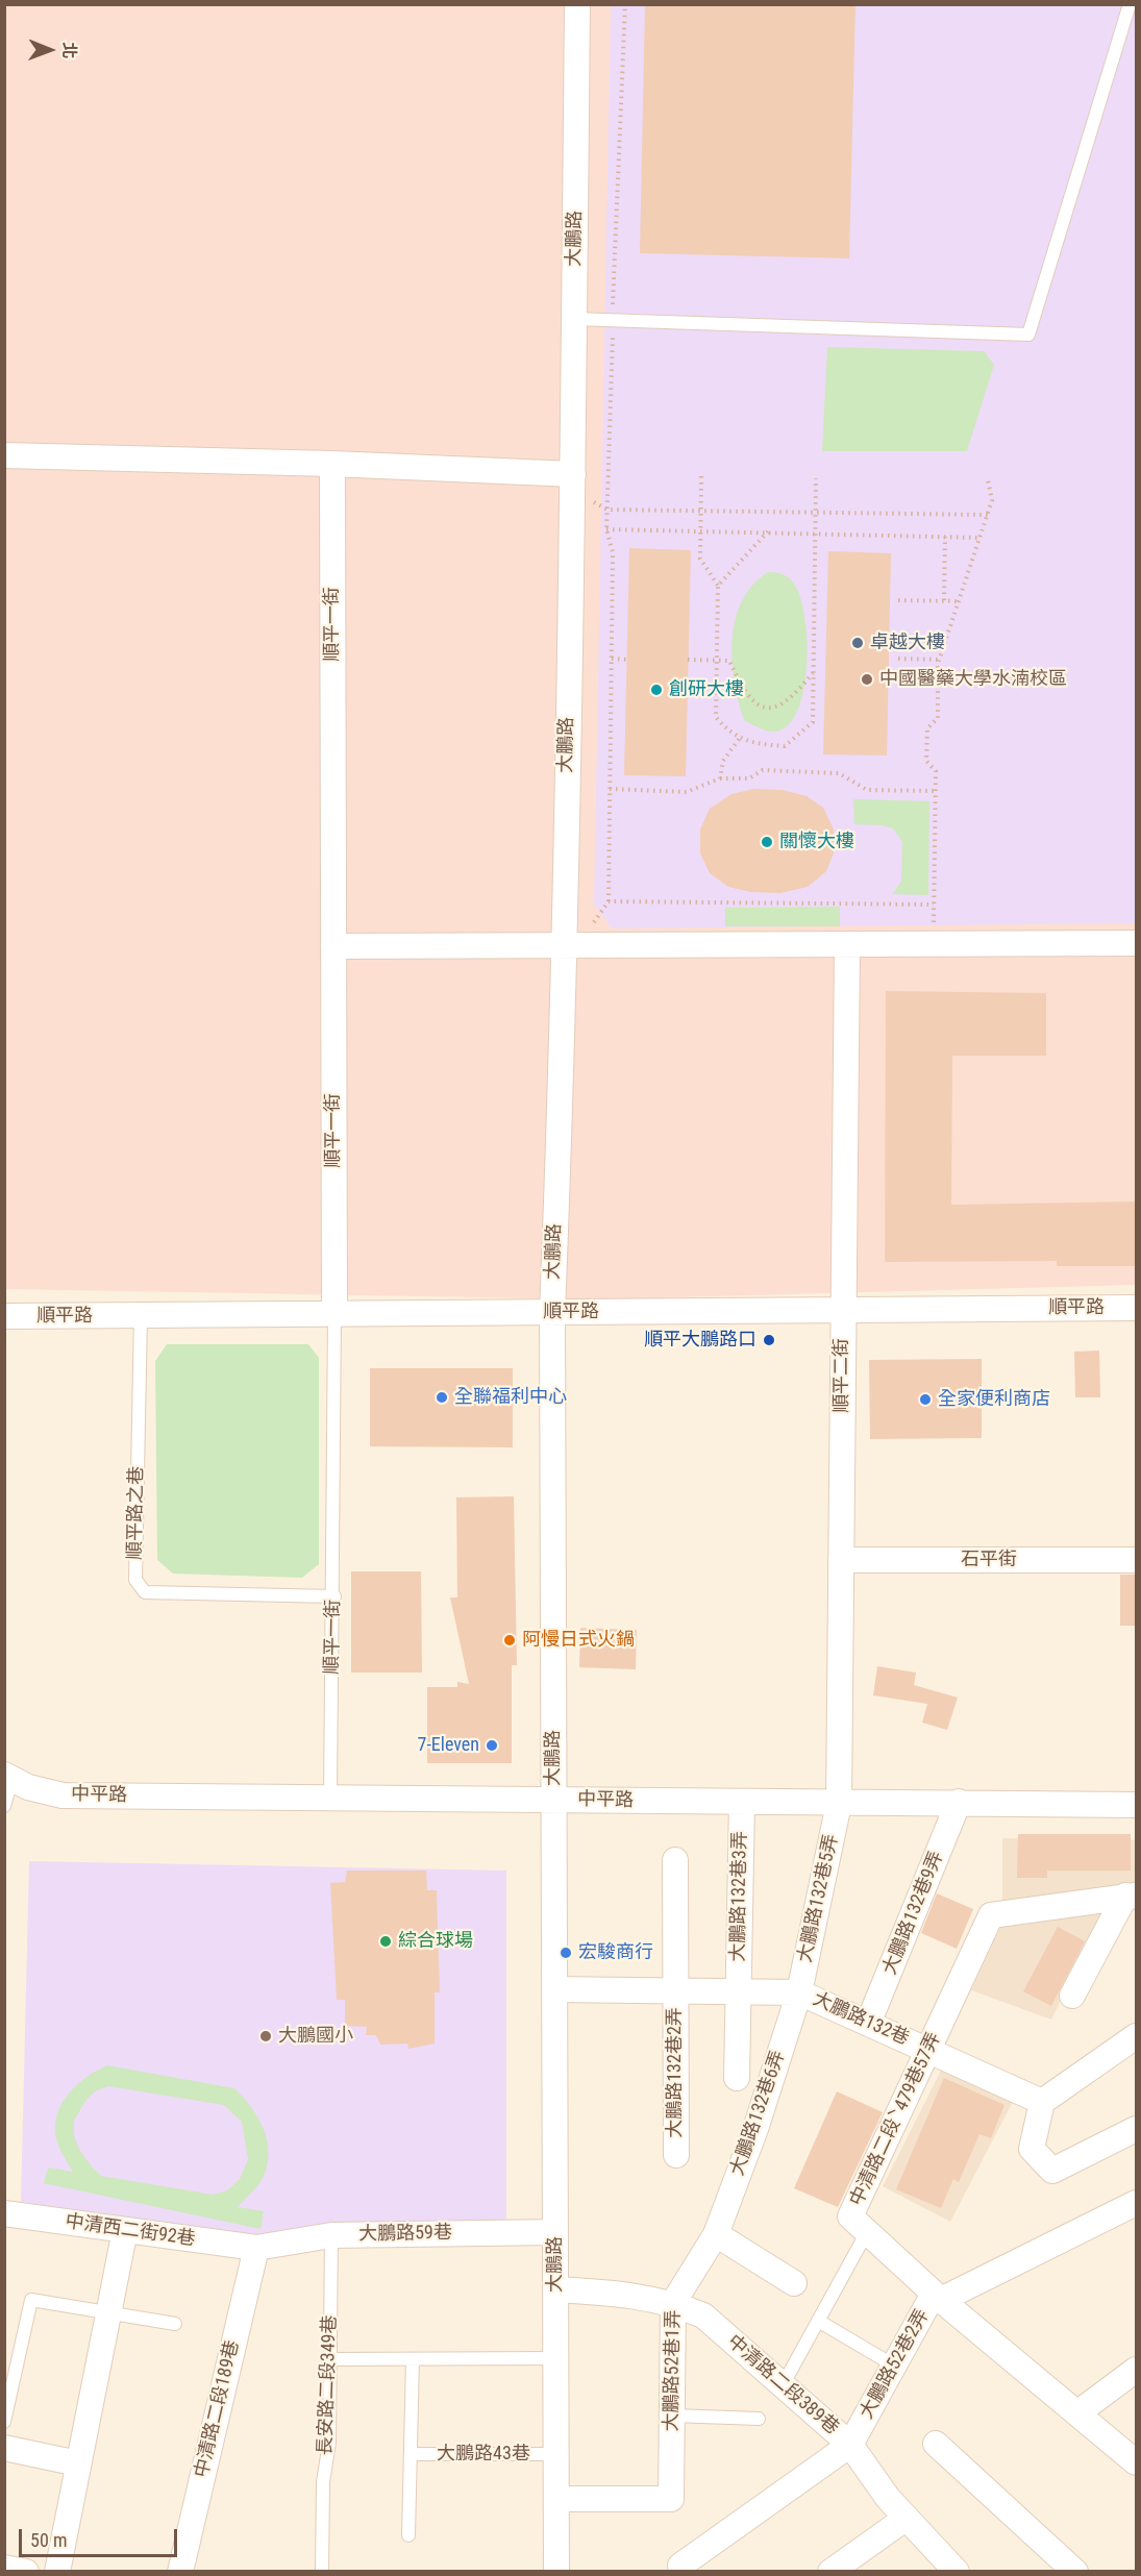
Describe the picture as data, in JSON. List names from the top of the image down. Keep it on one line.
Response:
{"streets":{"street":["大鵬路","順平一街","順平路","順平二街","石平街","中平路","大鵬路132巷3弄","大鵬路132巷5弄","大鵬路132巷9弄","大鵬路132巷","大鵬路132巷2弄","大鵬路132巷6弄","中清路二段ˋ479巷57弄","中清西二街92巷","大鵬路59巷","大鵬路52巷2弄","大鵬路52巷1弄","中清路二段389巷","中清路二段189巷"],"lane":["順平路之巷","長安路二段349巷","大鵬路43巷"]},"crossings":[["大鵬路","順平路"],["大鵬路","中平路"],["大鵬路","大鵬路132巷"],["大鵬路","大鵬路59巷"],["大鵬路","大鵬路52巷1弄"],["大鵬路","中清路二段389巷"],["大鵬路","大鵬路43巷"],["順平一街","順平路"],["順平一街","順平路之巷"],["順平一街","中平路"],["順平路","順平二街"],["順平路","順平路之巷"],["順平二街","石平街"],["順平二街","中平路"],["順平二街","大鵬路132巷5弄"],["中平路","大鵬路132巷3弄"],["中平路","大鵬路132巷5弄"],["中平路","大鵬路132巷9弄"],["大鵬路132巷3弄","大鵬路132巷"],["大鵬路132巷5弄","大鵬路132巷"],["大鵬路132巷5弄","大鵬路132巷6弄"],["大鵬路132巷9弄","大鵬路132巷"],["大鵬路132巷","大鵬路132巷2弄"],["大鵬路132巷","大鵬路132巷6弄"],["大鵬路132巷","中清路二段ˋ479巷57弄"],["大鵬路132巷6弄","大鵬路52巷1弄"],["中清路二段ˋ479巷57弄","大鵬路52巷2弄"],["中清西二街92巷","大鵬路59巷"],["中清西二街92巷","中清路二段189巷"],["大鵬路59巷","長安路二段349巷"],["大鵬路59巷","中清路二段189巷"],["大鵬路52巷2弄","中清路二段389巷"],["大鵬路52巷1弄","中清路二段389巷"]],"places":["卓越大樓","中國醫藥大學水湳校區","創研大樓","關懷大樓","順平大鵬路口","全聯福利中心","全家便利商店","阿慢日式火鍋","7-Eleven","綜合球場","宏駿商行","大鵬國小"],"scale_bar":"50 m","north":"right"}
